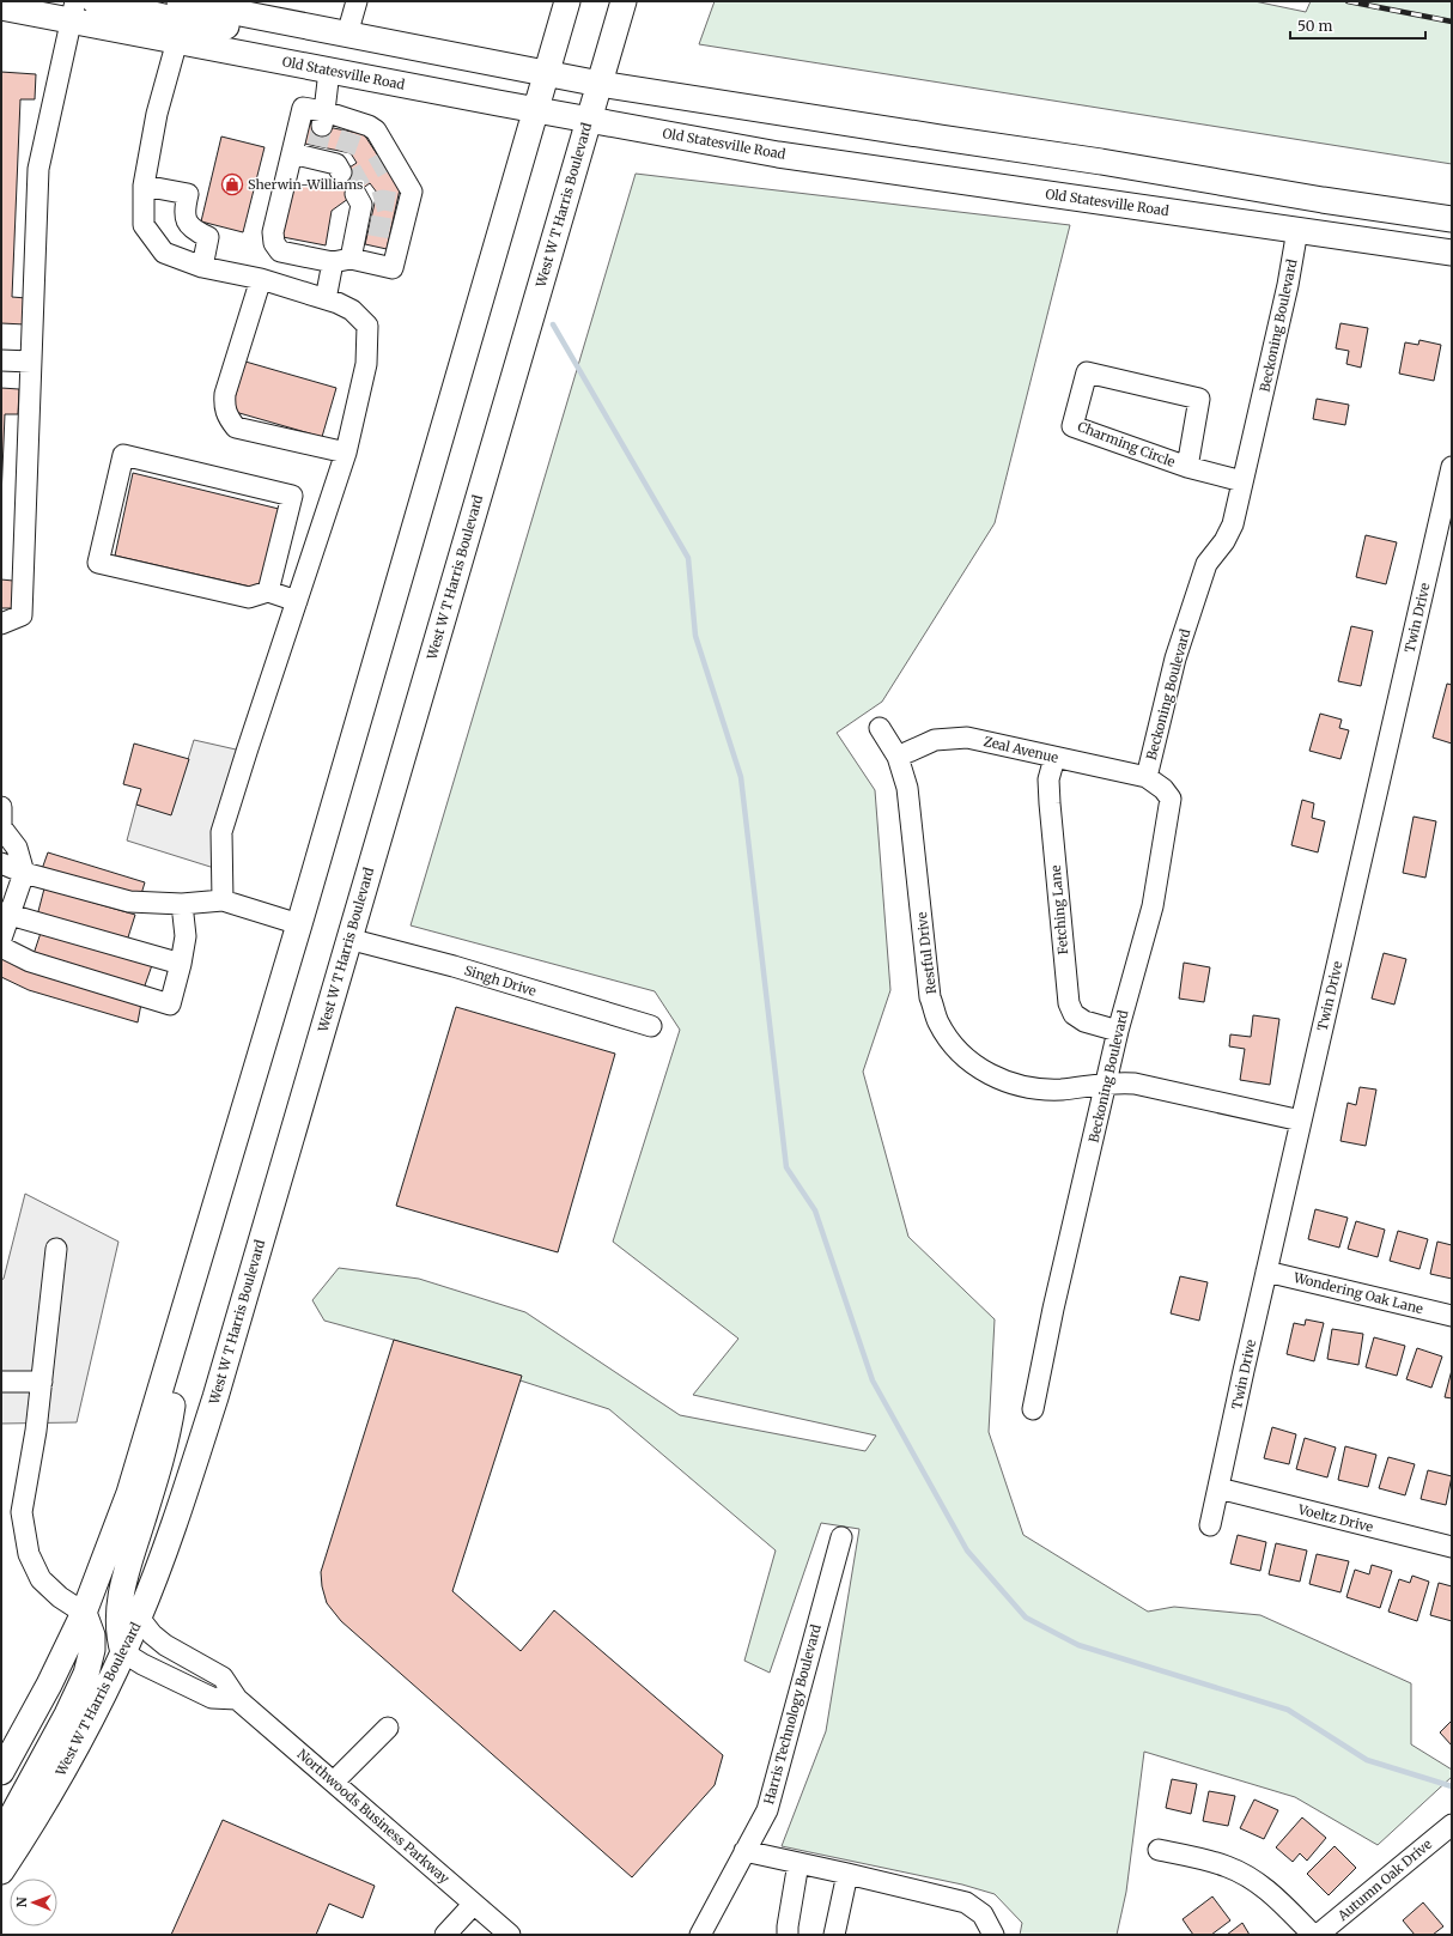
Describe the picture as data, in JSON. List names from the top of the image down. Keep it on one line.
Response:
{"streets":{"main road":["Old Statesville Road","West W T Harris Boulevard"],"street":["Beckoning Boulevard","Charming Circle","Twin Drive","Zeal Avenue","Fetching Lane","Restful Drive","Singh Drive","Wondering Oak Lane","Voeltz Drive","Harris Technology Boulevard","Northwoods Business Parkway","Autumn Oak Drive"]},"crossings":[["Old Statesville Road","West W T Harris Boulevard"],["Old Statesville Road","Beckoning Boulevard"],["West W T Harris Boulevard","Singh Drive"],["West W T Harris Boulevard","Northwoods Business Parkway"],["Beckoning Boulevard","Charming Circle"],["Beckoning Boulevard","Zeal Avenue"],["Beckoning Boulevard","Fetching Lane"],["Beckoning Boulevard","Restful Drive"],["Twin Drive","Restful Drive"],["Twin Drive","Wondering Oak Lane"],["Twin Drive","Voeltz Drive"],["Zeal Avenue","Fetching Lane"],["Zeal Avenue","Restful Drive"]],"places":{"shop":["Sherwin-Williams"]},"scale_bar":"50 m","north":"left"}
